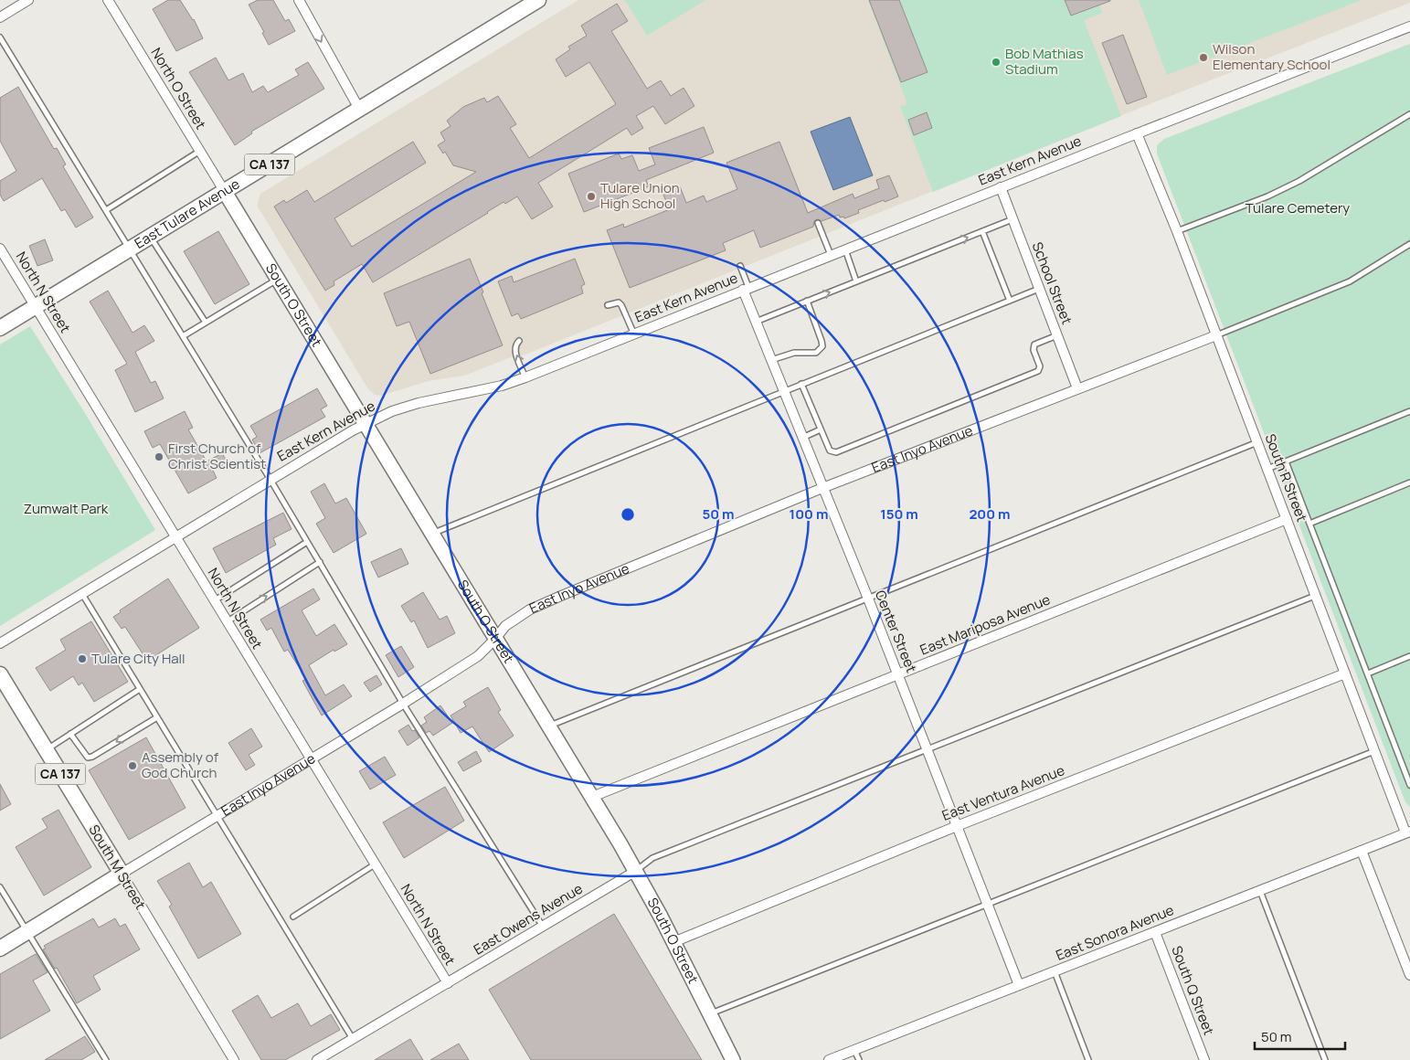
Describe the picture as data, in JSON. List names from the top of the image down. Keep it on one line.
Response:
{"streets":{"main road":["CA 137","East Tulare Avenue","South O Street","East Inyo Avenue","South M Street"],"street":["North O Street","East Kern Avenue","School Street","North N Street","South R Street","East Mariposa Avenue","Center Street","East Ventura Avenue","East Owens Avenue","East Sonora Avenue","South Q Street"]},"crossings":[["North O Street","East Tulare Avenue"],["North O Street","South O Street"],["East Kern Avenue","School Street"],["East Kern Avenue","North N Street"],["East Kern Avenue","South O Street"],["East Kern Avenue","South R Street"],["East Kern Avenue","Center Street"],["East Tulare Avenue","North N Street"],["East Tulare Avenue","South O Street"],["School Street","East Inyo Avenue"],["North N Street","East Inyo Avenue"],["North N Street","East Owens Avenue"],["South O Street","East Inyo Avenue"],["South O Street","East Mariposa Avenue"],["South O Street","East Ventura Avenue"],["South O Street","East Owens Avenue"],["East Inyo Avenue","South R Street"],["East Inyo Avenue","Center Street"],["East Inyo Avenue","South M Street"],["South R Street","East Mariposa Avenue"],["South R Street","East Ventura Avenue"],["South R Street","East Sonora Avenue"],["East Mariposa Avenue","Center Street"],["Center Street","East Ventura Avenue"],["Center Street","East Sonora Avenue"],["East Sonora Avenue","South Q Street"]],"parks":["Tulare Cemetery","Zumwalt Park"],"places":["Wilson Elementary School","Bob Mathias Stadium","Tulare Union High School","First Church of Christ Scientist","Tulare City Hall","Assembly of God Church"],"scale_bar":"50 m","rings":["50 m","100 m","150 m","200 m"]}
